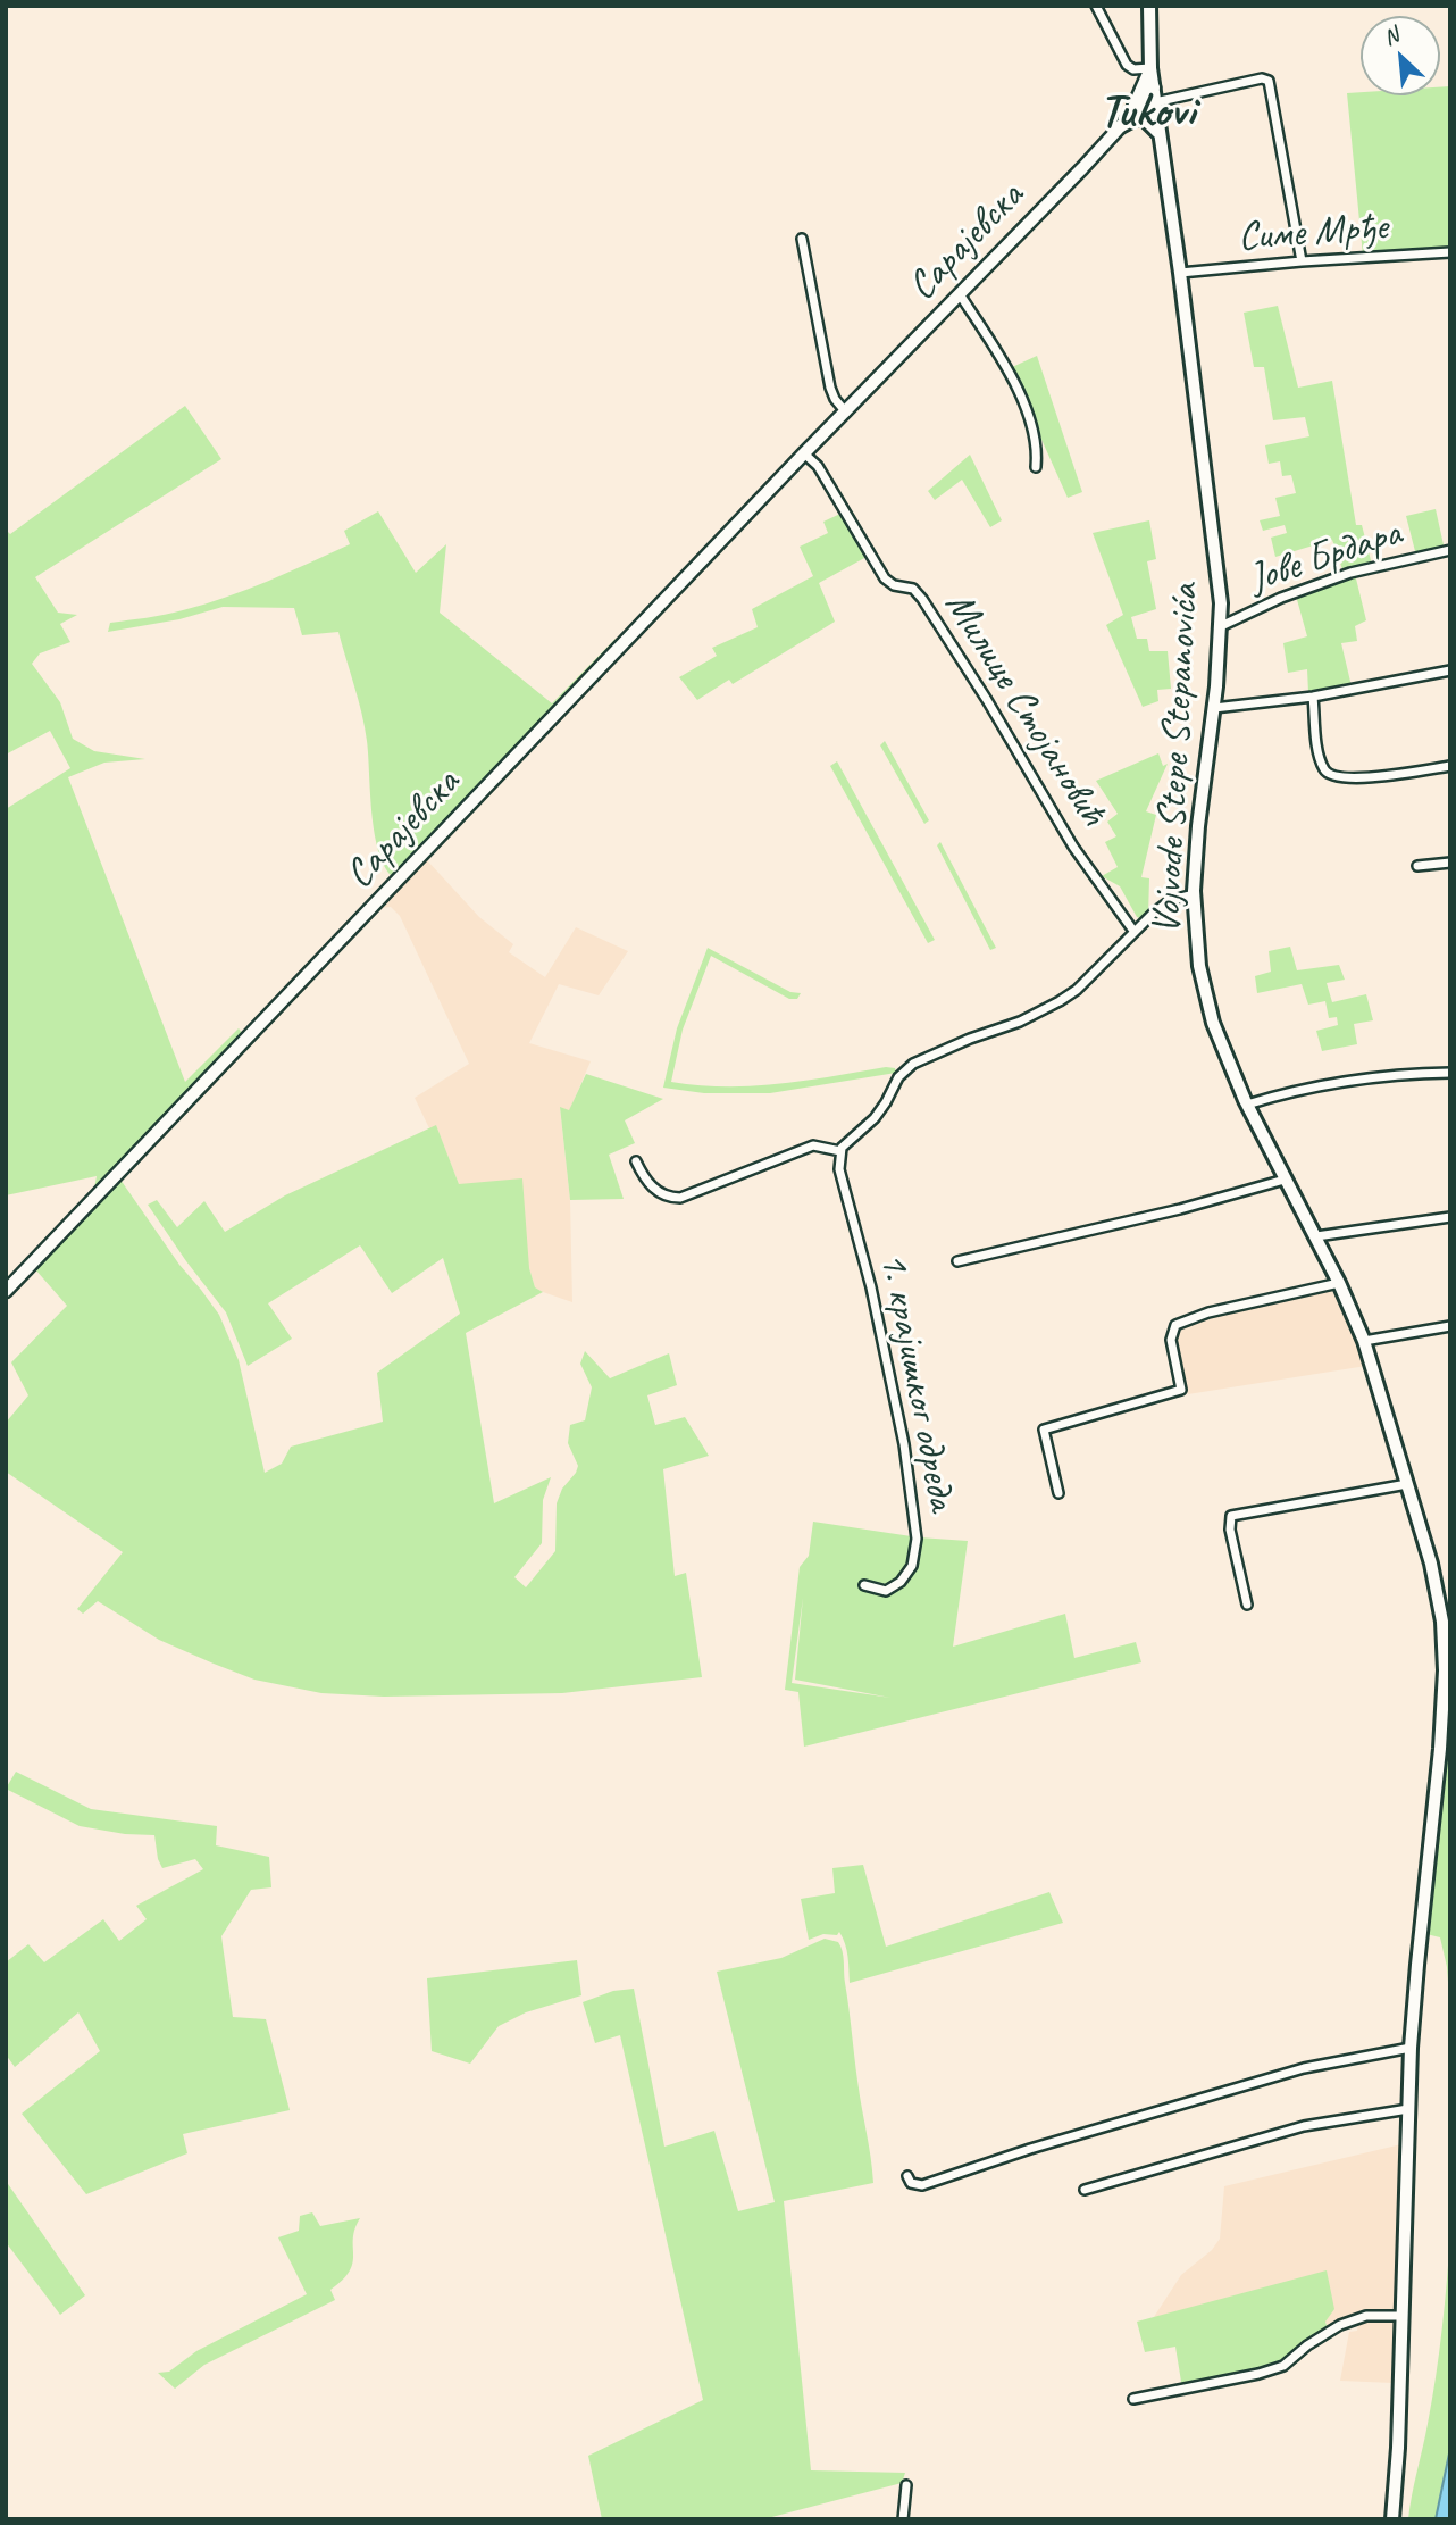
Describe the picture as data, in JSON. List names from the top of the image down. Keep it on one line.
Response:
{"streets":{"main road":["Сарајевска","Vojvode Stepe Stepanovića"],"street":["Симе Мрђе","Јове Брдара","Милице Стојановић","1. крајишког одреда"]},"crossings":[["Симе Мрђе","Vojvode Stepe Stepanovića"],["Сарајевска","Милице Стојановић"],["Јове Брдара","Vojvode Stepe Stepanovića"]],"districts":["Tukovi"],"north":"top left"}
